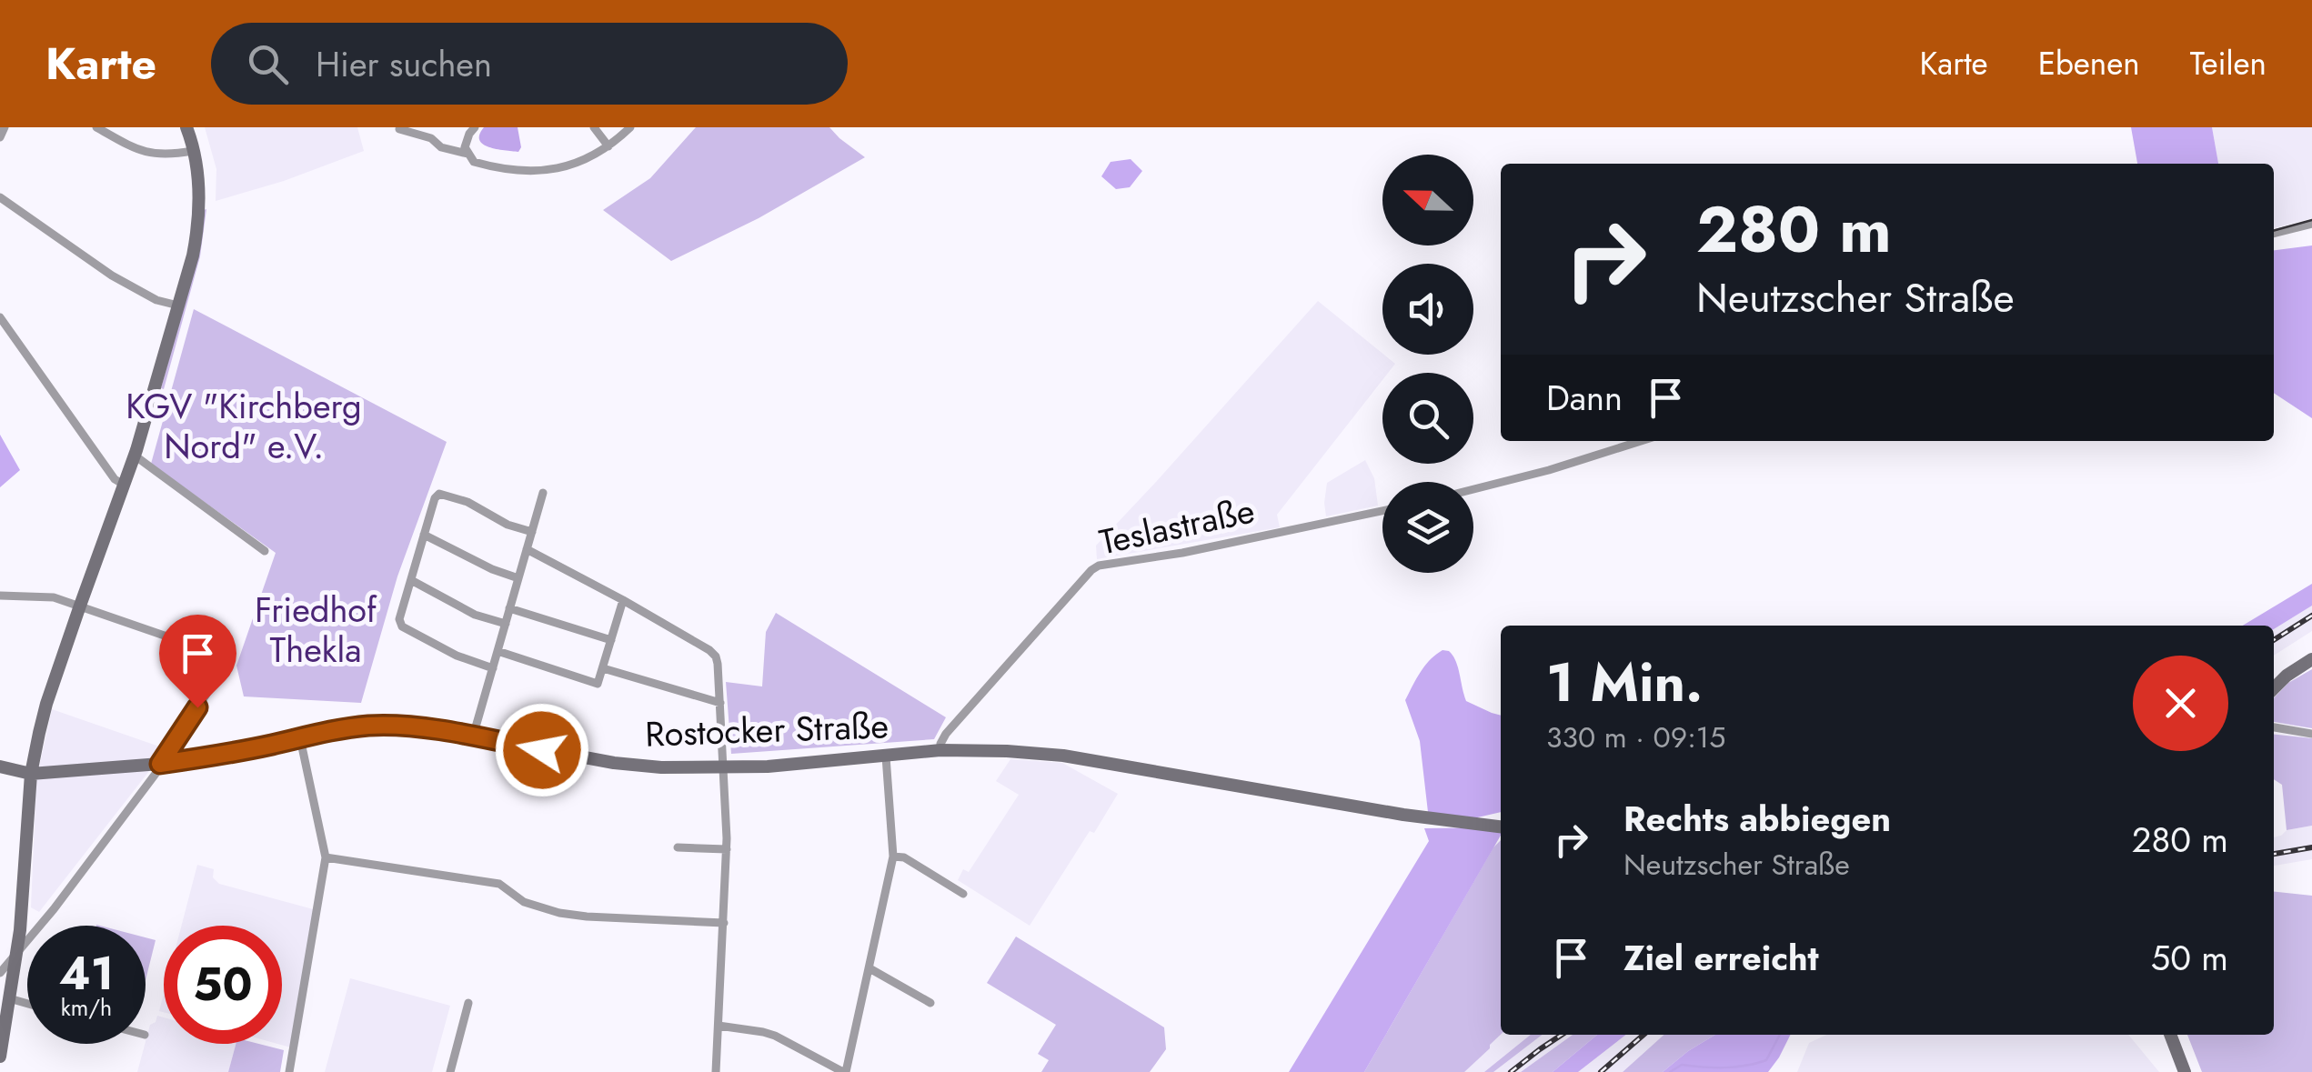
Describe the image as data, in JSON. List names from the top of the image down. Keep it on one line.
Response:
{"streets":{"main road":["Rostocker Straße"],"street":["Teslastraße"]},"crossings":[["Teslastraße","Rostocker Straße"]],"parks":["KGV \"Kirchberg Nord\" e.V.","Friedhof Thekla"],"north":"left","page":{"header":"Karte","search":"Hier suchen","nav":["Karte","Ebenen","Teilen"],"turn":["280 m","Neutzscher Straße"],"then":"Dann","heading":["1 Min.","330 m · 09:15"],"list":[{"name":"Rechts abbiegen","note":"Neutzscher Straße","value":"280 m"},{"name":"Ziel erreicht","value":"50 m"}],"speed":"41 km/h","limit":"50"}}
